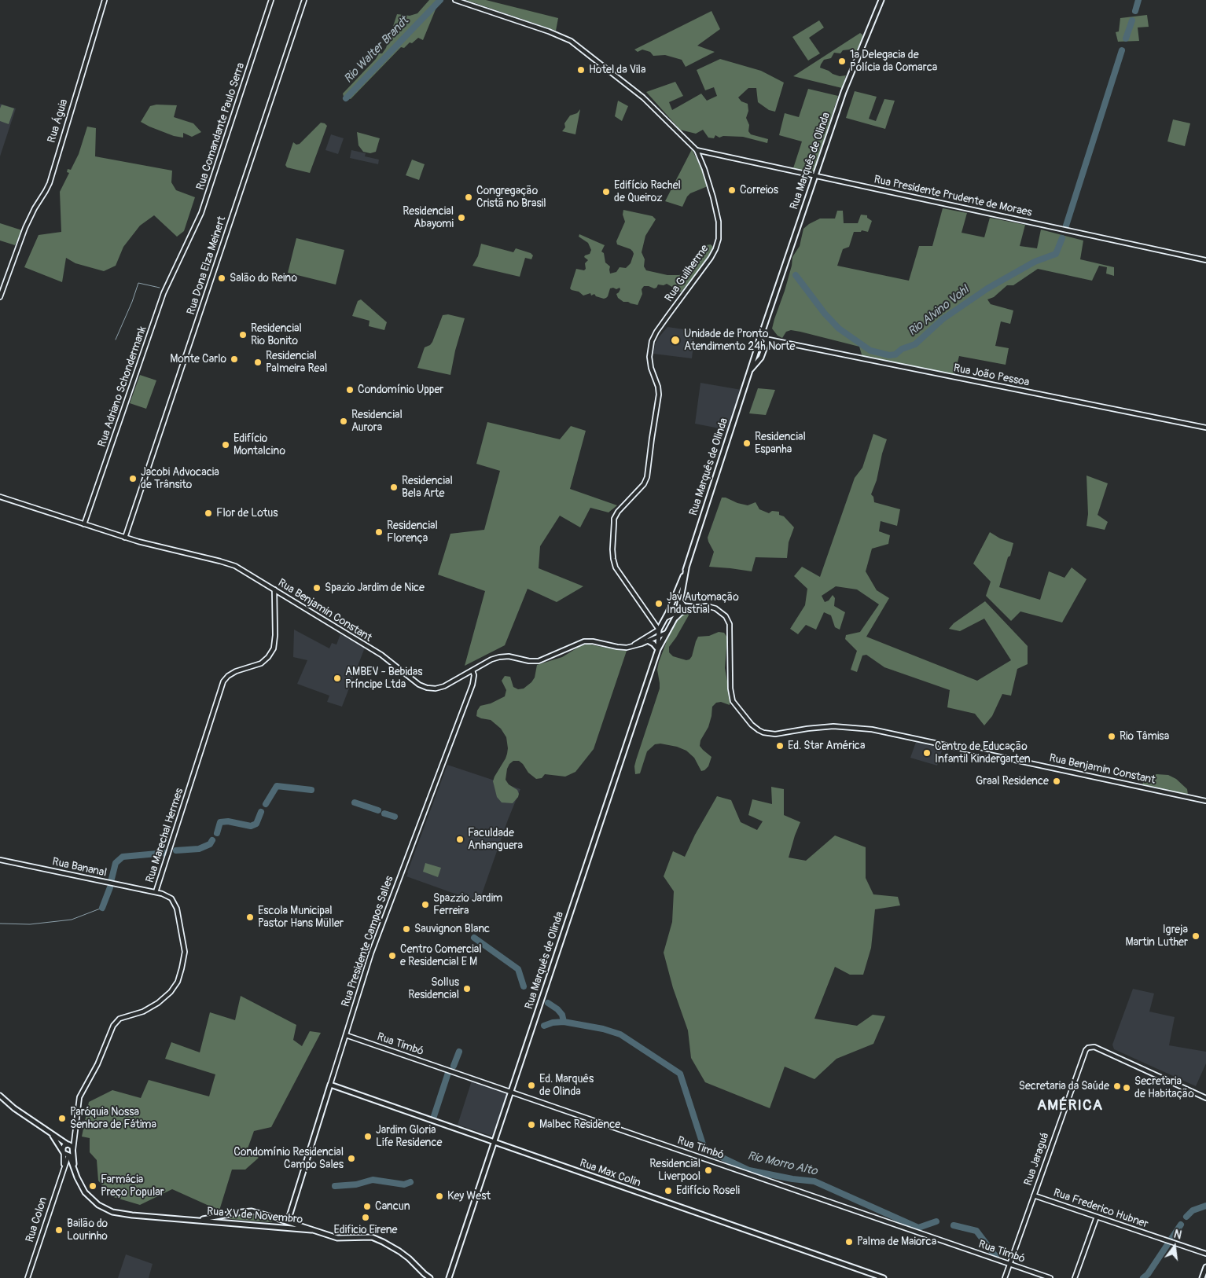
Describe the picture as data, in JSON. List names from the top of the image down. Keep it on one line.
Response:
{"streets":{"main road":["Rua Marquês de Olinda","Rua Presidente Campos Salles","Rua Max Colin","Rua XV de Novembro"],"street":["Rua Águia","Rua Comandante Paulo Serra","Rua Presidente Prudente de Moraes","Rua Dona Elza Meinert","Rua Guilherme","Rua João Pessoa","Rua Adriano Schondermank","Rua Benjamin Constant","Rua Marechal Hermes","Rua Bananal","Rua Timbó","Rua Jaraguá","Rua Frederico Hubner","Rua Colon"]},"crossings":[["Rua Comandante Paulo Serra","Rua Adriano Schondermank"],["Rua Marquês de Olinda","Rua Presidente Prudente de Moraes"],["Rua Marquês de Olinda","Rua Guilherme"],["Rua Marquês de Olinda","Rua João Pessoa"],["Rua Marquês de Olinda","Rua Benjamin Constant"],["Rua Marquês de Olinda","Rua Timbó"],["Rua Marquês de Olinda","Rua Max Colin"],["Rua Presidente Prudente de Moraes","Rua Guilherme"],["Rua Dona Elza Meinert","Rua Benjamin Constant"],["Rua Adriano Schondermank","Rua Benjamin Constant"],["Rua Benjamin Constant","Rua Marechal Hermes"],["Rua Benjamin Constant","Rua Presidente Campos Salles"],["Rua Marechal Hermes","Rua Bananal"],["Rua Marechal Hermes","Rua XV de Novembro"],["Rua Marechal Hermes","Rua Colon"],["Rua Presidente Campos Salles","Rua Timbó"],["Rua Presidente Campos Salles","Rua Max Colin"],["Rua Presidente Campos Salles","Rua XV de Novembro"],["Rua Timbó","Rua Jaraguá"],["Rua Jaraguá","Rua Frederico Hubner"],["Rua XV de Novembro","Rua Colon"]],"districts":["AMÉRICA"],"water":["Rio Walter Brandt","Rio Alvino Vohl","Rio Morro Alto"],"places":["1ª Delegacia de Polícia da Comarca","Hotel da Vila","Correios","Edifício Rachel de Queiroz","Congregação Cristã no Brasil","Residencial Abayomi","Salão do Reino","Residencial Rio Bonito","Unidade de Pronto Atendimento 24h Norte","Monte Carlo","Residencial Palmeira Real","Condomínio Upper","Residencial Aurora","Residencial Espanha","Edifício Montalcino","Jacobi Advocacia de Trânsito","Residencial Bela Arte","Flor de Lotus","Residencial Florença","Spazio Jardim de Nice","Jav Automação Industrial","AMBEV - Bebidas Príncipe Ltda","Rio Tâmisa","Ed. Star América","Centro de Educação Infantil Kindergarten","Graal Residence","Faculdade Anhanguera","Spazzio Jardim Ferreira","Escola Municipal Pastor Hans Müller","Sauvignon Blanc","Igreja Martin Luther","Centro Comercial e Residencial E M","Sollus Residencial","Ed. Marquês de Olinda","Secretaria da Saúde","Secretaria de Habitação","Paróquia Nossa Senhora de Fátima","Malbec Residence","Jardim Gloria Life Residence","Condomínio Residencial Campo Sales","Residencial Liverpool","Farmácia Preço Popular","Edifício Roseli","Key West","Cancun","Edificio Eirene","Bailão do Lourinho","Palma de Maiorca"],"north":"top"}
